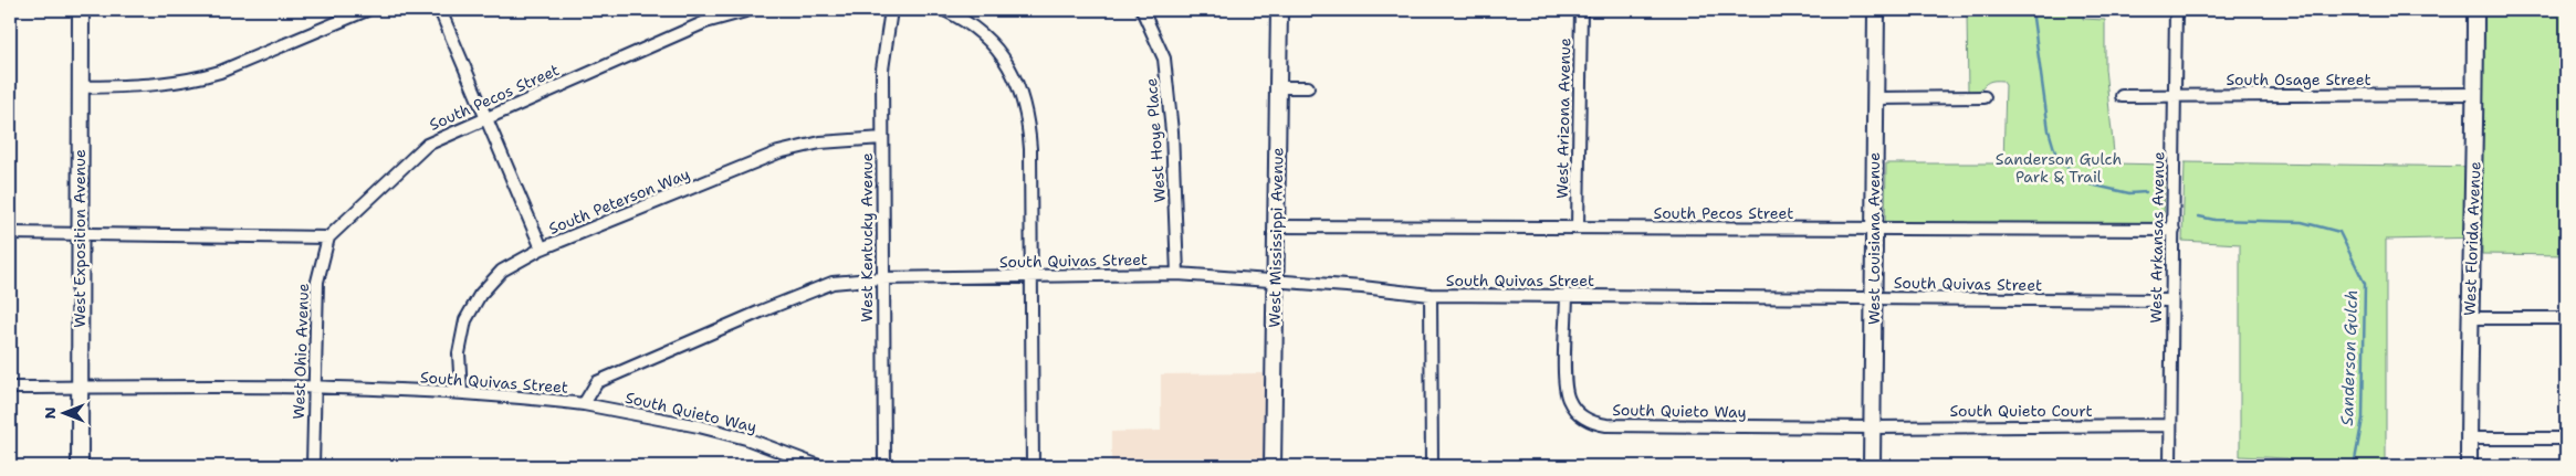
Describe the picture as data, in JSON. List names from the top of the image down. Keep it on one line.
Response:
{"streets":{"street":["South Osage Street","South Pecos Street","West Arizona Avenue","West Hoye Place","South Peterson Way","West Kentucky Avenue","West Mississippi Avenue","West Arkansas Avenue","West Exposition Avenue","West Louisiana Avenue","West Florida Avenue","South Quivas Street","West Ohio Avenue","South Quieto Way","South Quieto Court"]},"crossings":[["South Osage Street","West Arkansas Avenue"],["South Osage Street","West Florida Avenue"],["South Pecos Street","West Arizona Avenue"],["South Pecos Street","West Mississippi Avenue"],["South Pecos Street","West Arkansas Avenue"],["South Pecos Street","West Louisiana Avenue"],["South Pecos Street","West Ohio Avenue"],["West Hoye Place","South Quivas Street"],["South Peterson Way","West Kentucky Avenue"],["South Peterson Way","South Quivas Street"],["West Kentucky Avenue","South Quivas Street"],["West Mississippi Avenue","South Quivas Street"],["West Arkansas Avenue","South Quivas Street"],["West Arkansas Avenue","South Quieto Court"],["West Exposition Avenue","South Quivas Street"],["West Louisiana Avenue","South Quivas Street"],["West Louisiana Avenue","South Quieto Way"],["West Louisiana Avenue","South Quieto Court"],["South Quivas Street","West Ohio Avenue"],["South Quivas Street","South Quieto Way"],["South Quieto Way","South Quieto Court"]],"water":["Sanderson Gulch"],"parks":["Sanderson Gulch Park & Trail"],"north":"left"}
